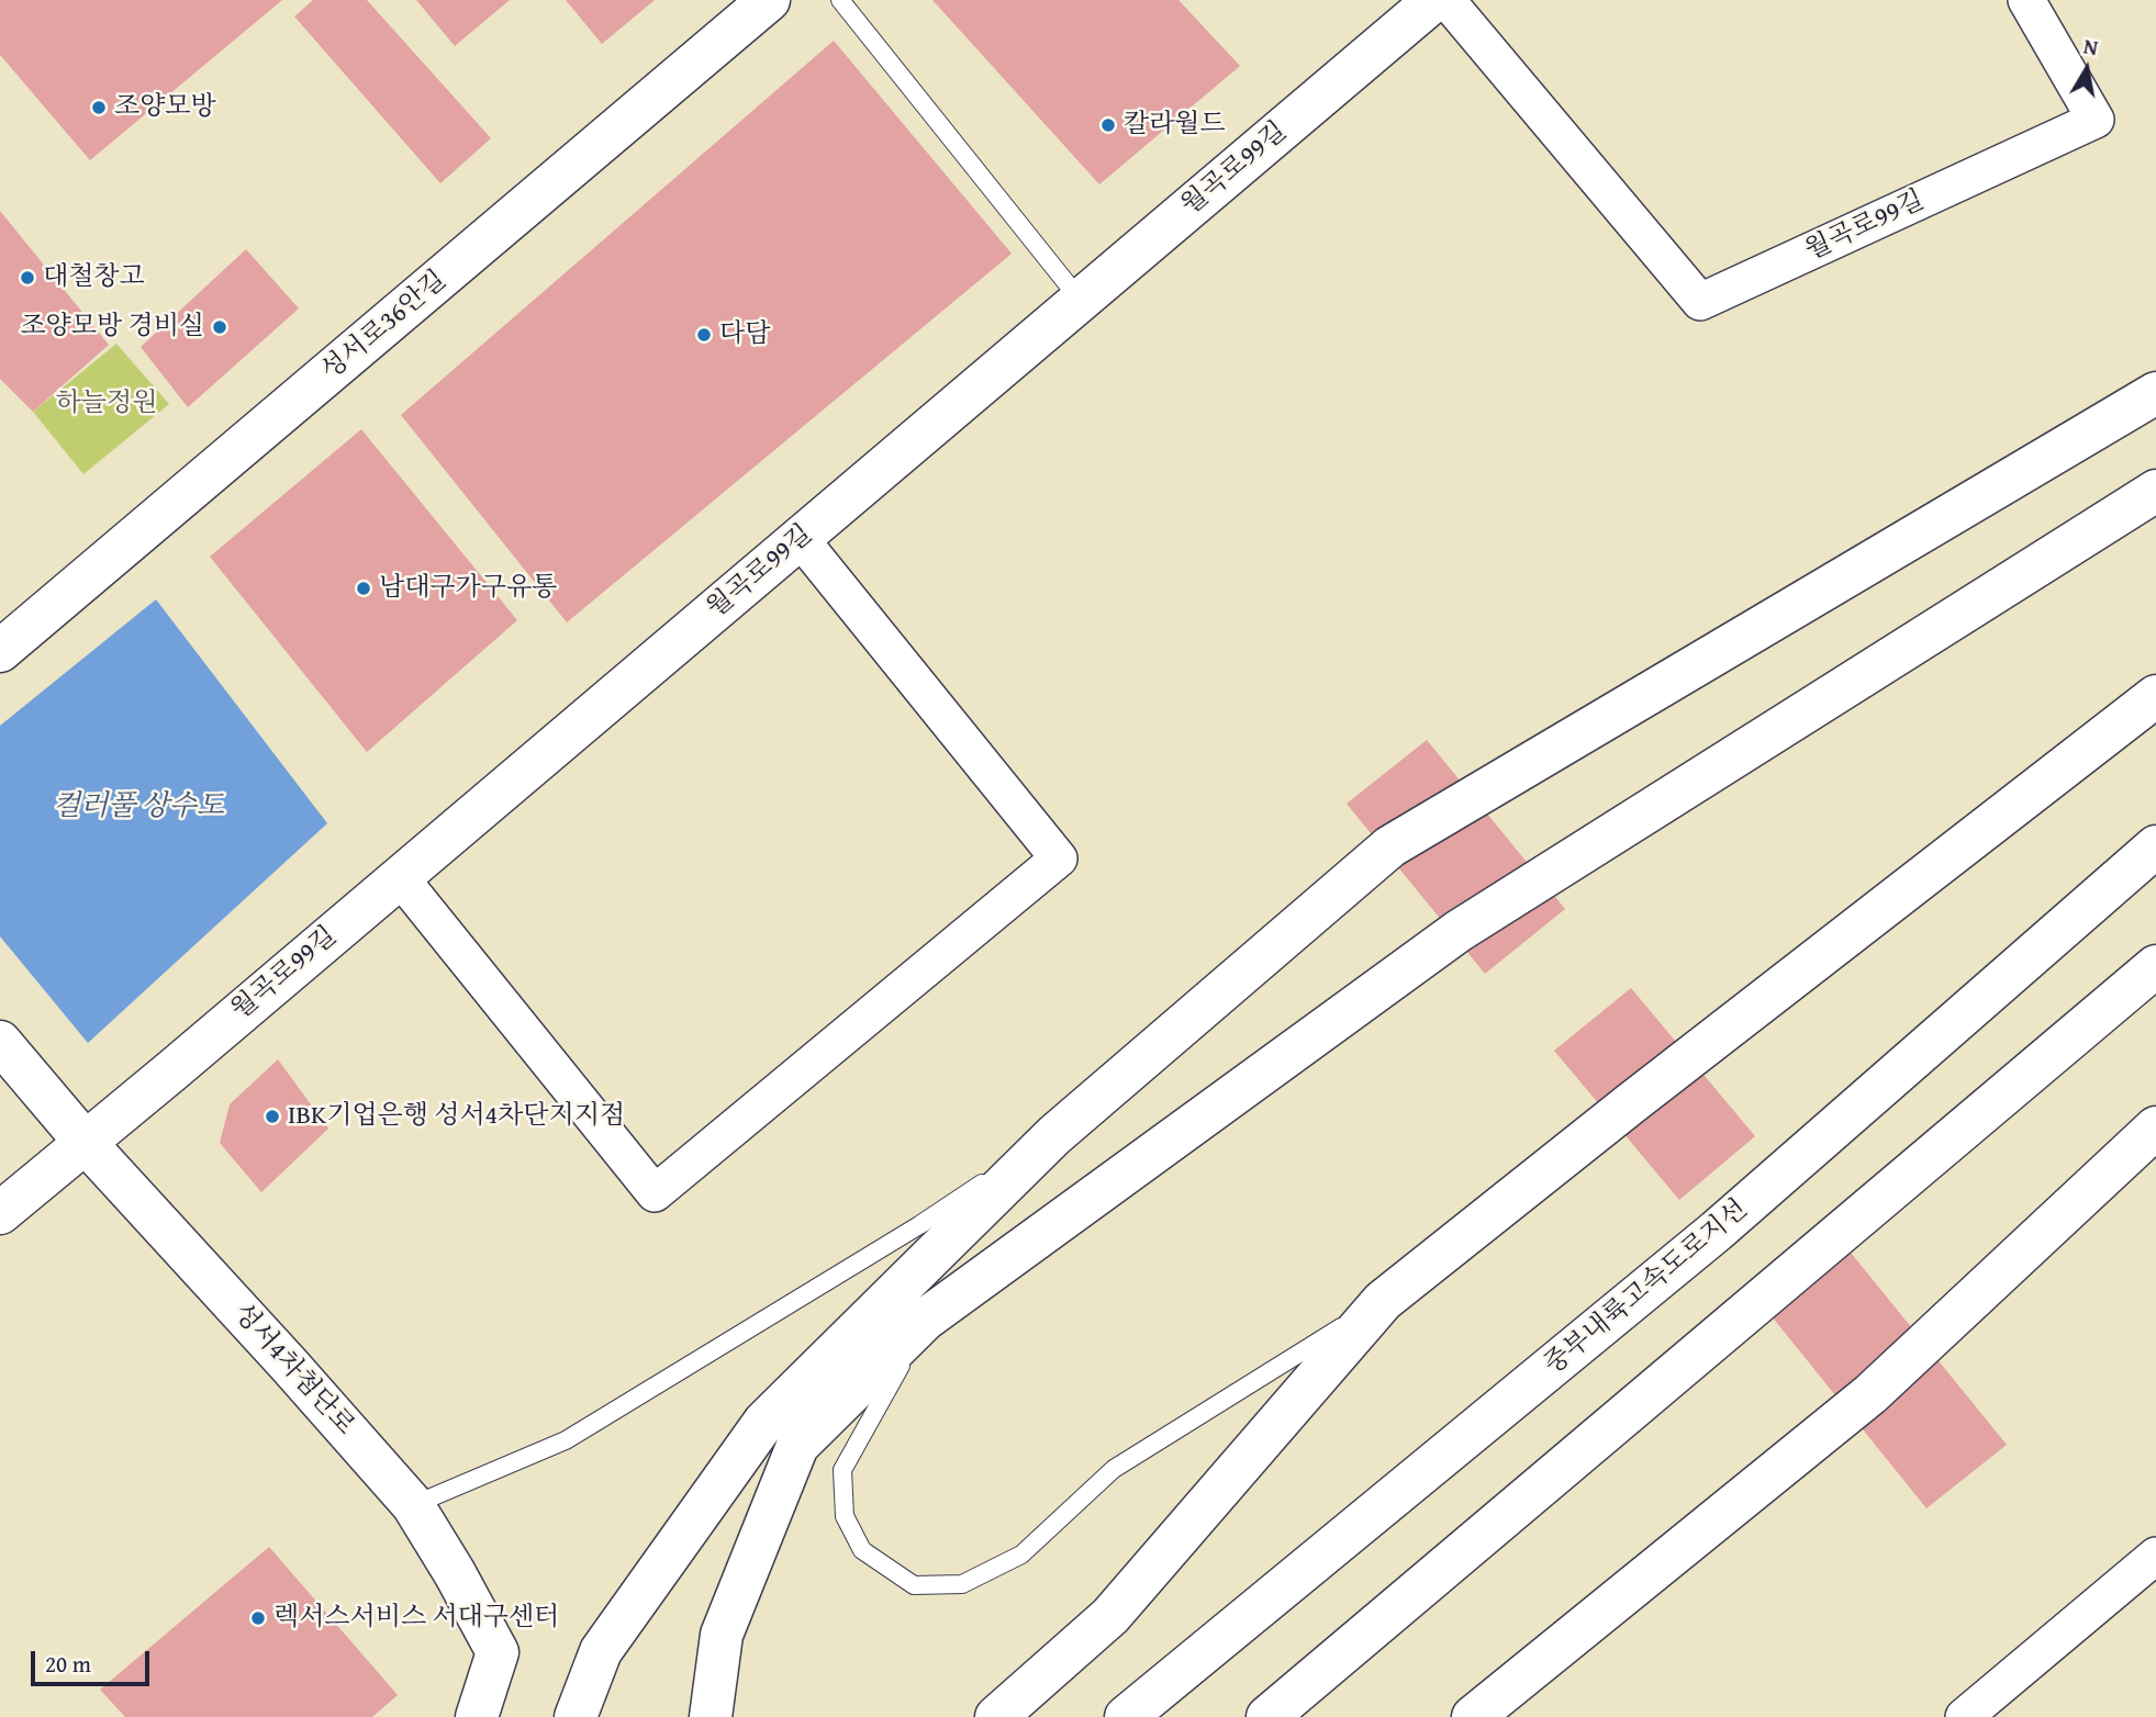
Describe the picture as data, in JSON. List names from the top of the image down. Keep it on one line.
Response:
{"streets":{"main road":["월곡로99길","성서로36안길","중부내륙고속도로지선","성서4차첨단로"]},"crossings":[["월곡로99길","성서4차첨단로"]],"water":["컬러풀 상수도"],"parks":["하늘정원"],"places":["조양모방","칼라월드","대철창고","조양모방 경비실","다담","남대구가구유통","IBK기업은행 성서4차단지지점","렉서스서비스 서대구센터"],"scale_bar":"20 m","north":"top"}
